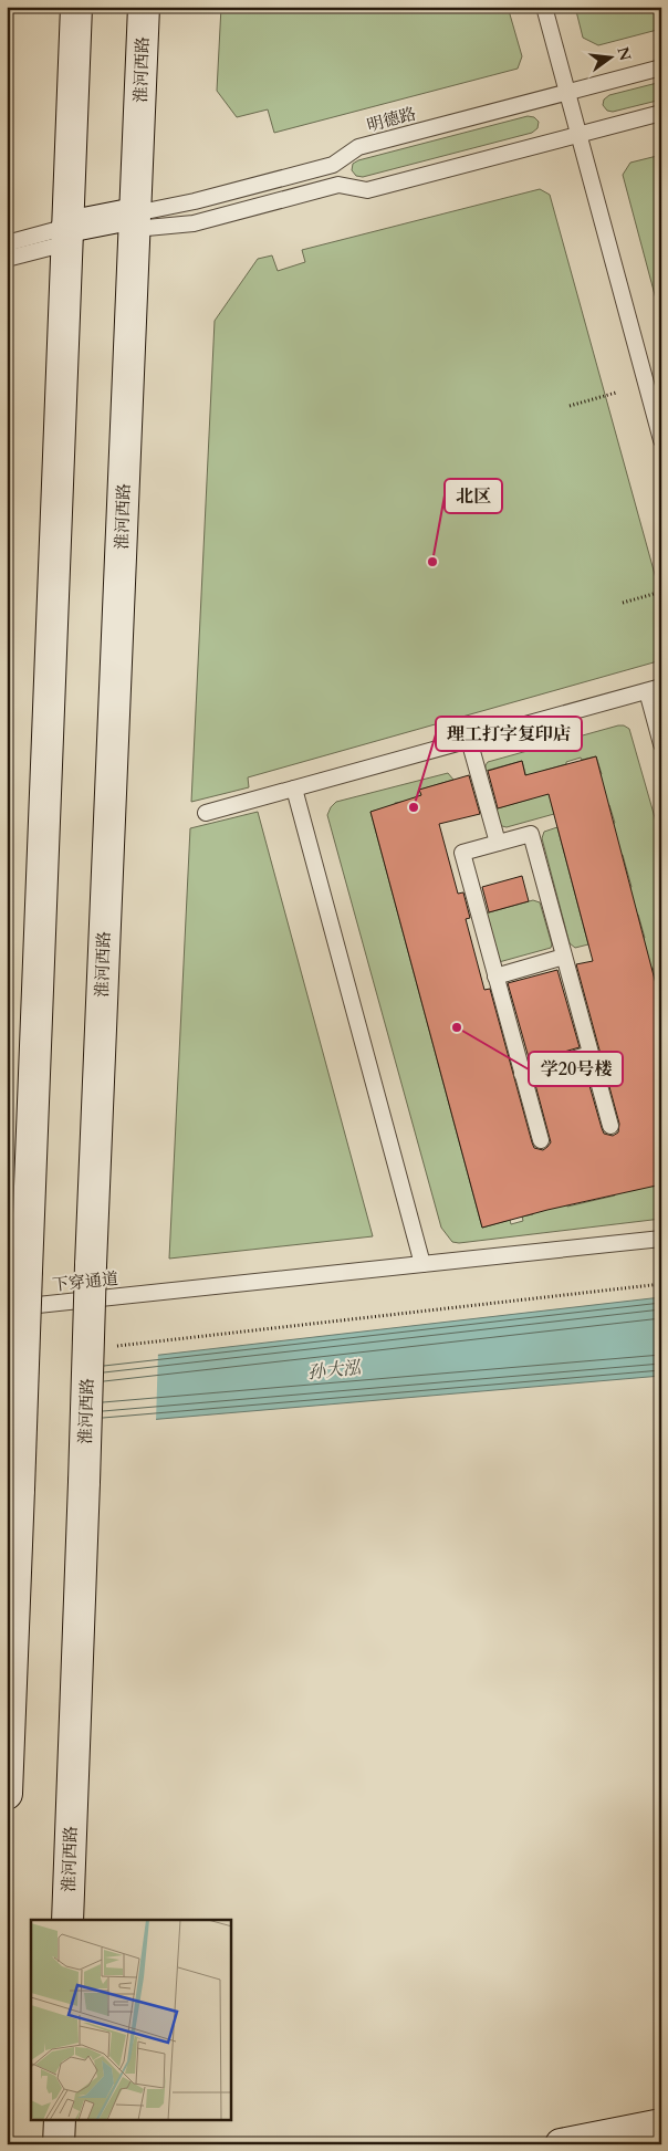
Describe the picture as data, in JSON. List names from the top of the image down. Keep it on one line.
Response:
{"streets":{"main road":["淮河西路"],"lane":["明德路","下穿通道"]},"crossings":[["淮河西路","明德路"]],"water":["孙大泓"],"places":["北区","理工打字复印店","学20号楼"],"north":"right"}
